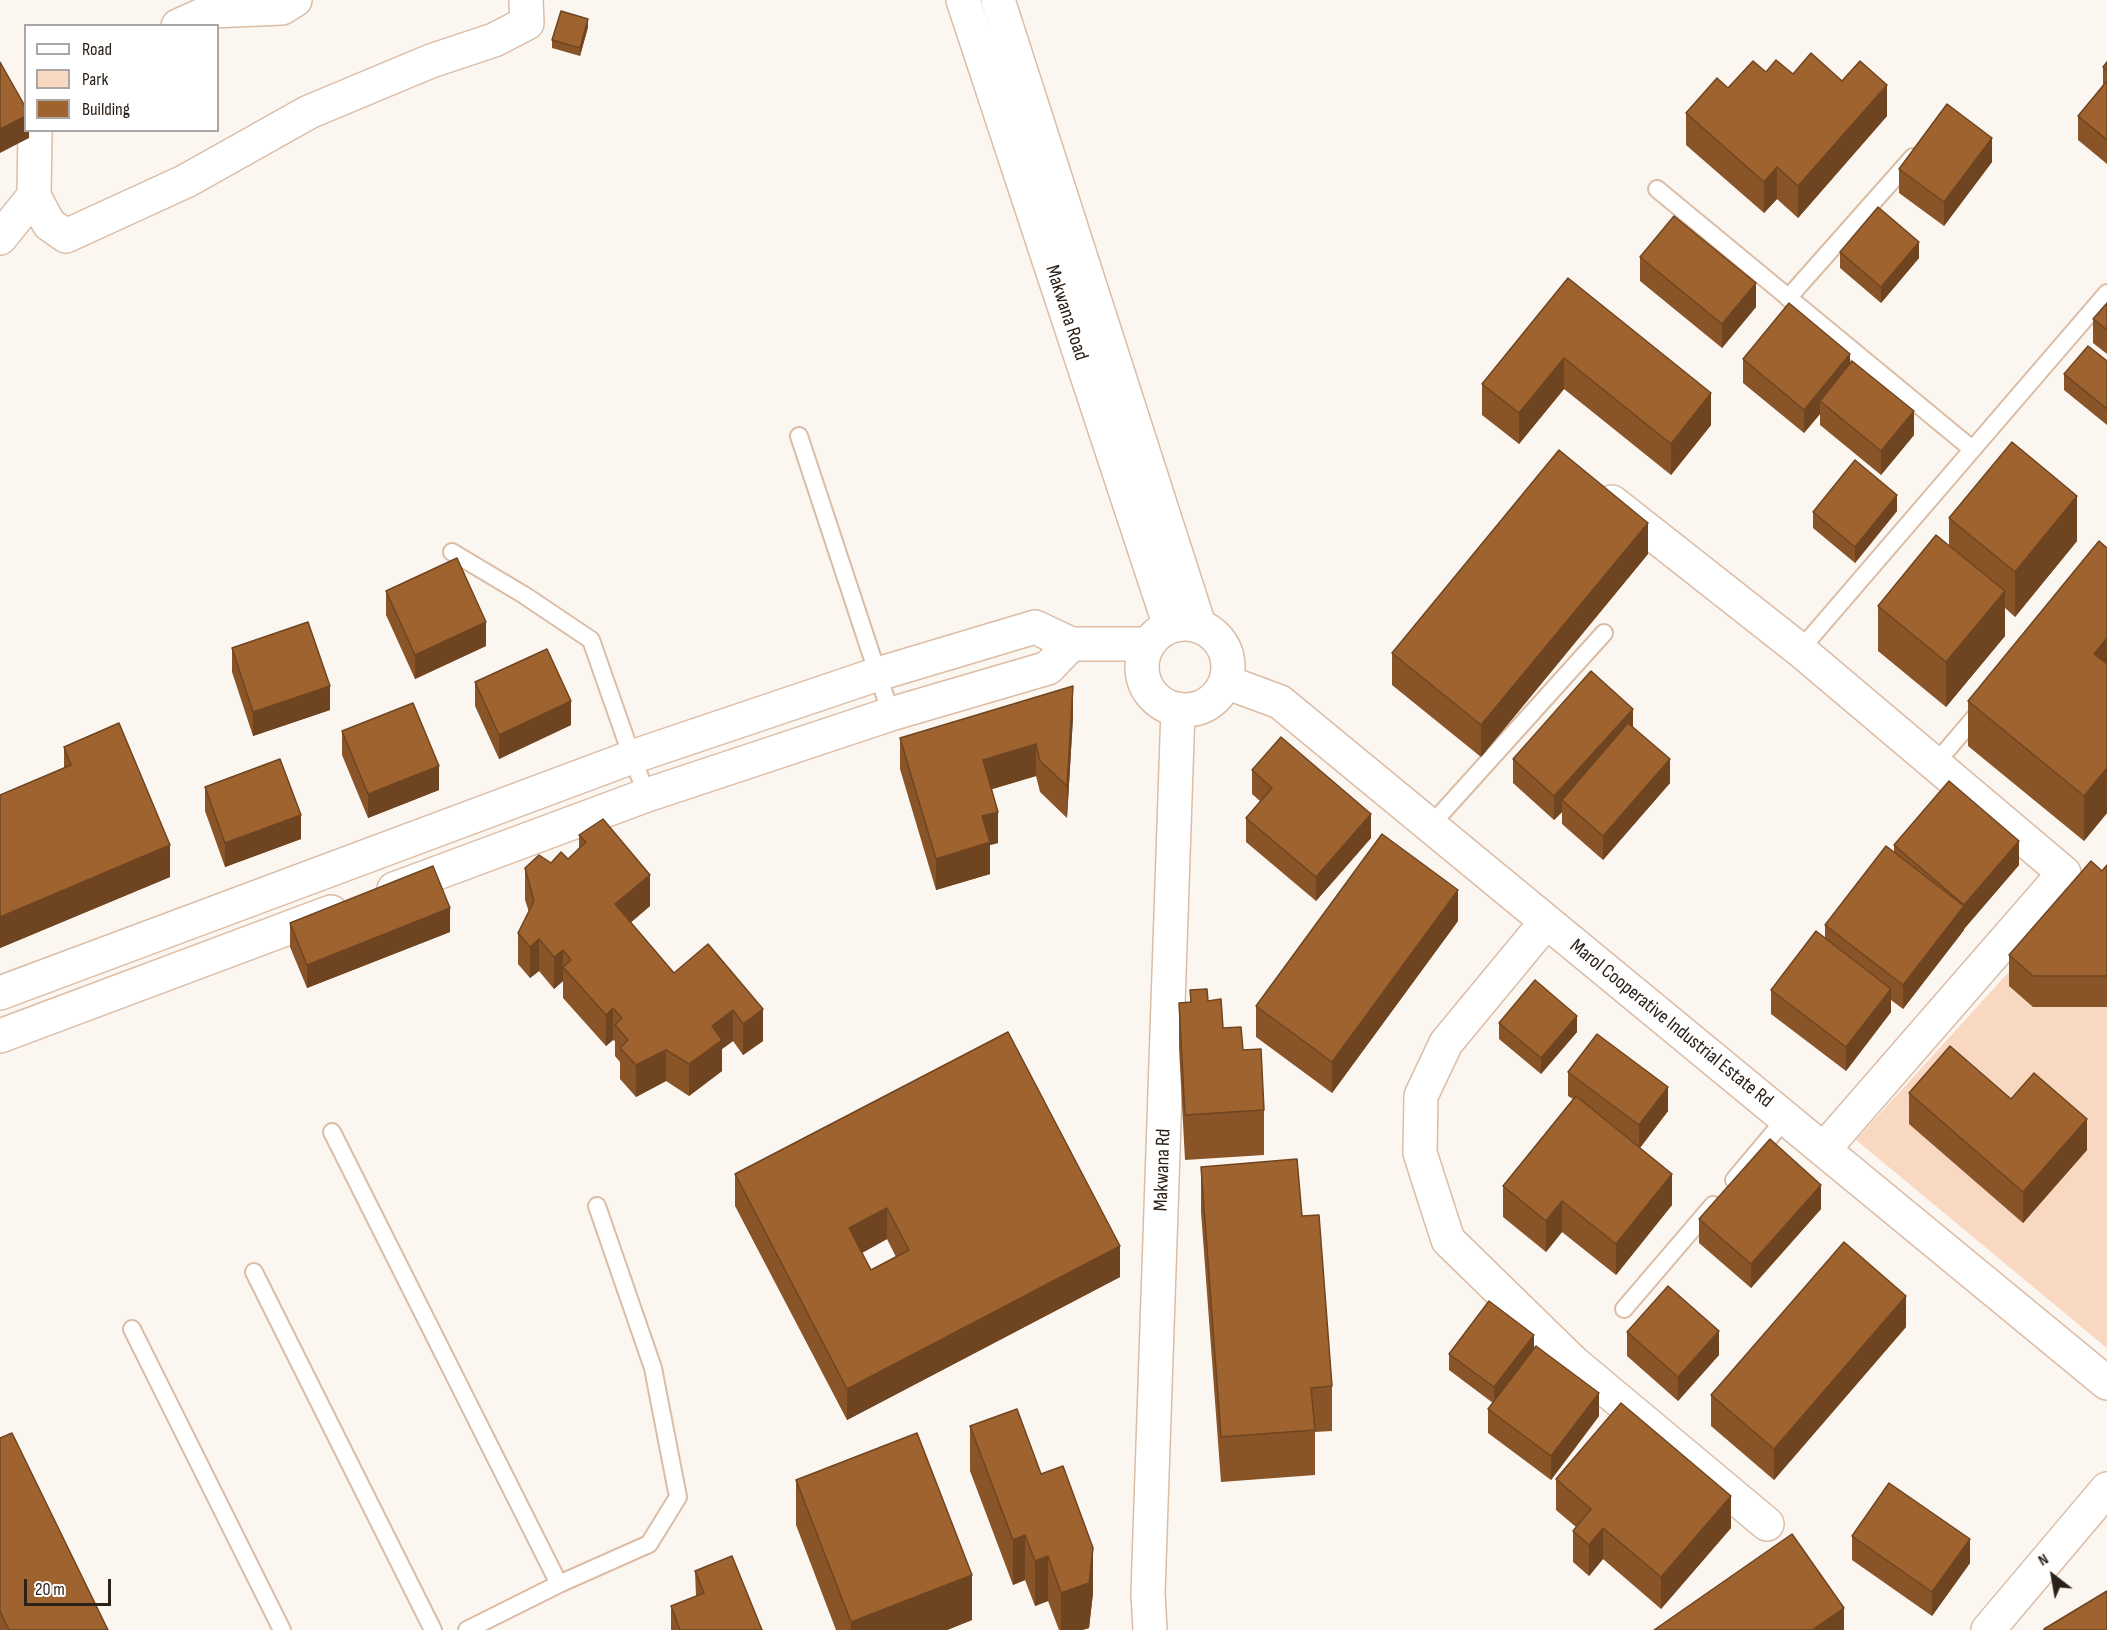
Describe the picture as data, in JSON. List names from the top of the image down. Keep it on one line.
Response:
{"streets":{"street":["Makwana Road","Marol Cooperative Industrial Estate Rd","Makwana Rd"]},"crossings":[["Makwana Road","Marol Cooperative Industrial Estate Rd"],["Makwana Road","Makwana Rd"],["Marol Cooperative Industrial Estate Rd","Makwana Rd"]],"legend":["Road","Park","Building"],"scale_bar":"20 m","north":"top left"}
